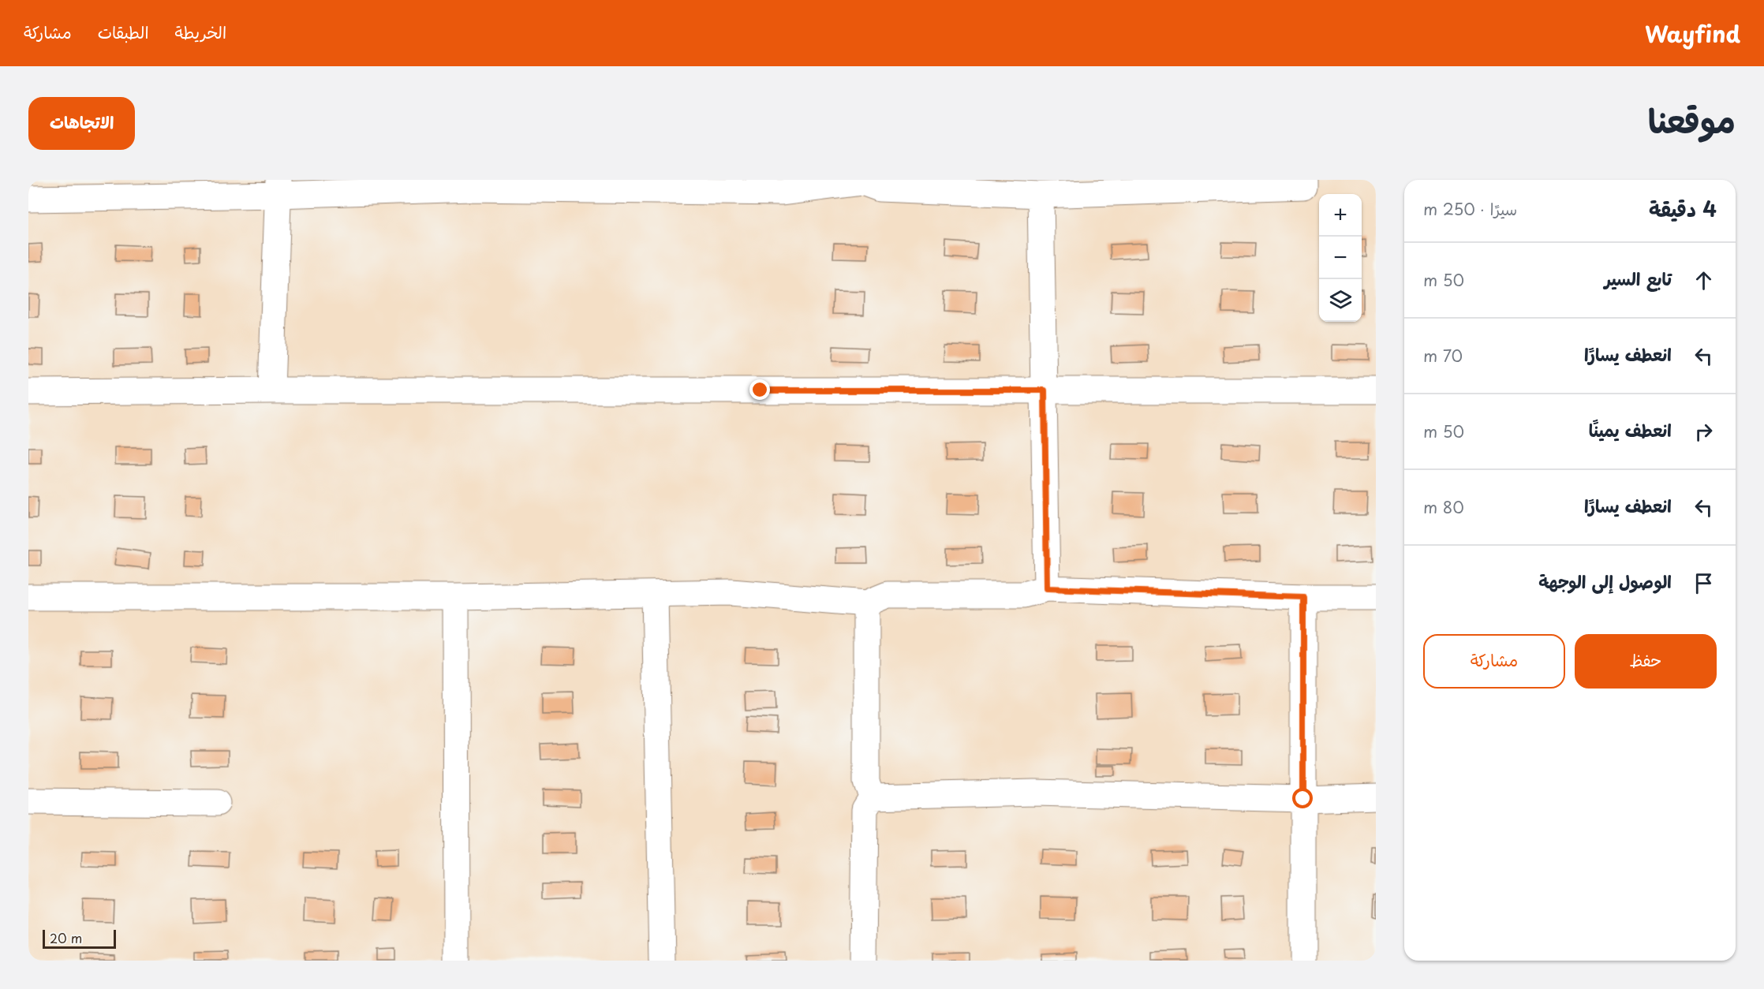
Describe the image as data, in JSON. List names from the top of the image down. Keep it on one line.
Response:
{"scale_bar":"20 m","page":{"header":"Wayfind","nav":["الخريطة","الطبقات","مشاركة"],"title":"موقعنا","buttons":["الاتجاهات",["حفظ","مشاركة"]],"heading":["4 دقيقة","سيرًا · 250 m"],"map_buttons":["+","−"],"list":[["تابع السير","50 m"],["انعطف يسارًا","70 m"],["انعطف يمينًا","50 m"],["انعطف يسارًا","80 m"],"الوصول إلى الوجهة"],"scale":"20 m"}}
